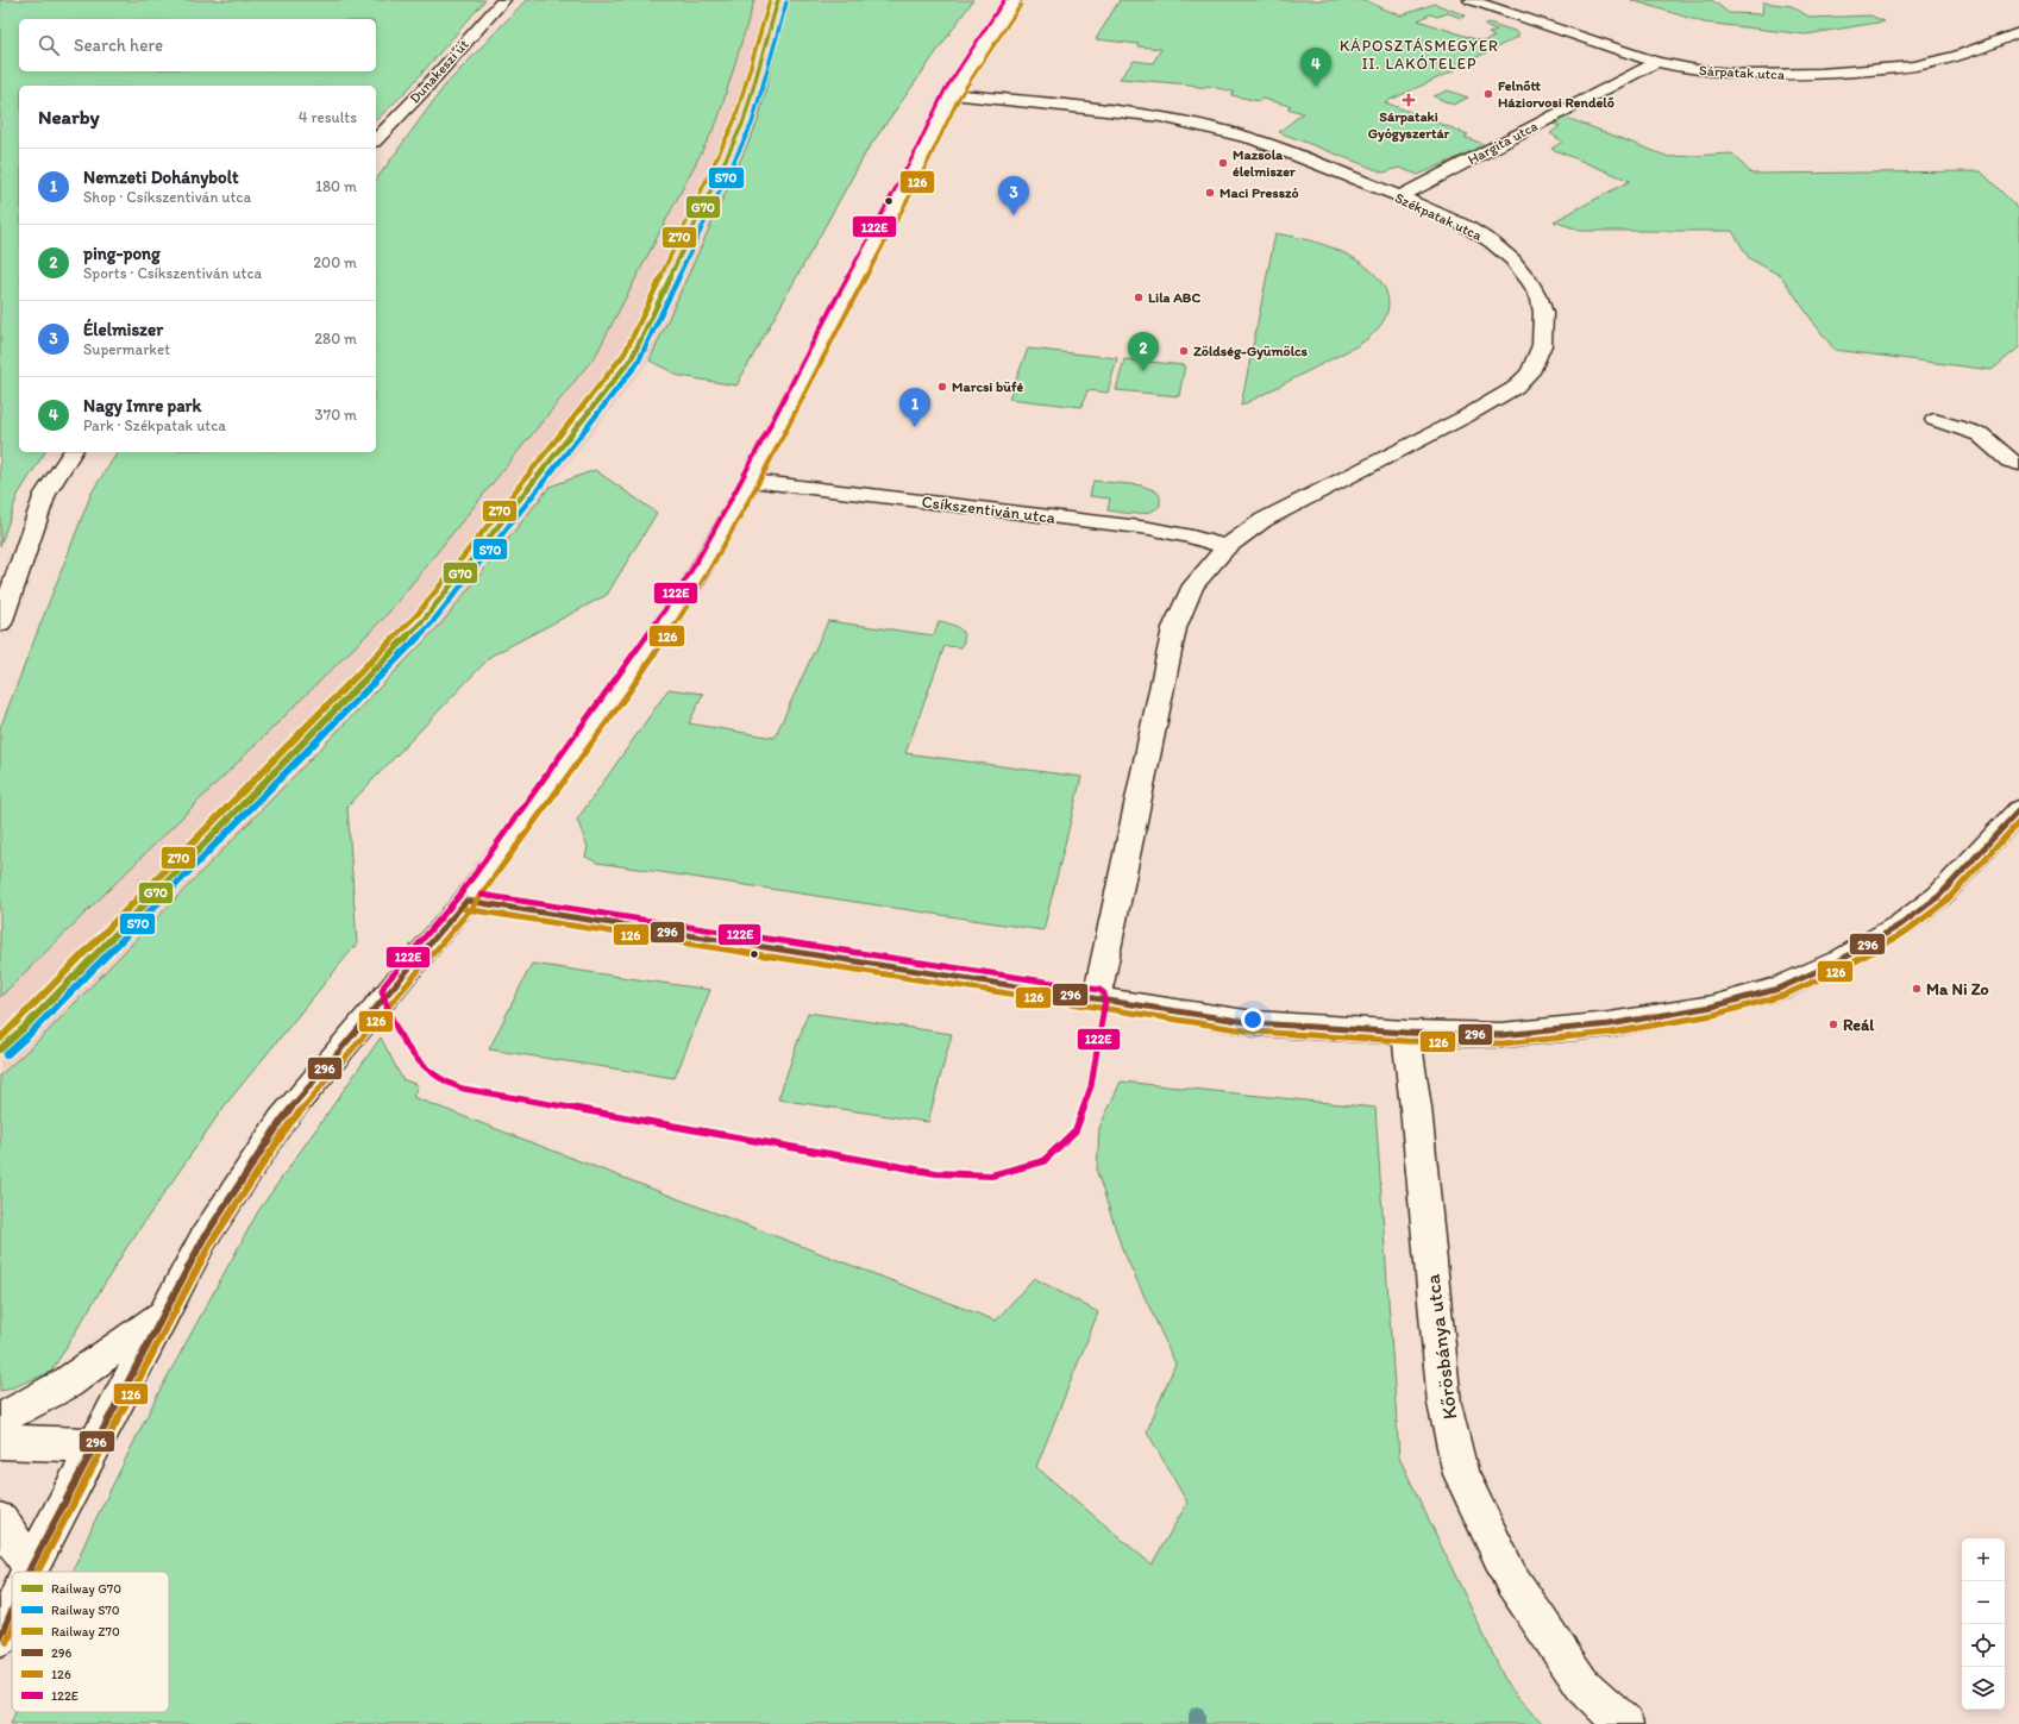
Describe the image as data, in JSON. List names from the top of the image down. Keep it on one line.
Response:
{"streets":{"street":["Dunakeszi út","Sárpatak utca","Hargita utca","Székpatak utca","Csíkszentiván utca","Kőrösbánya utca"]},"crossings":[["Sárpatak utca","Hargita utca"],["Hargita utca","Székpatak utca"],["Székpatak utca","Csíkszentiván utca"]],"districts":["KÁPOSZTÁSMEGYER II. LAKÓTELEP"],"places":{"other":["Felnőtt Háziorvosi Rendelő","Mazsola élelmiszer","Maci Presszó","Lila ABC","Zöldség-Gyümölcs","Marcsi büfé","Ma Ni Zo","Reál"],"health":["Sárpataki Gyógyszertár"]},"lines":["rail line G70","rail line Z70","transit line 122E","rail line S70","transit line 126","transit line 296"],"legend":["Railway G70","Railway S70","Railway Z70","296","126","122E"],"page":{"search":"Search here","pins":["4","3","2","1"],"heading":["Nearby","4 results"],"list":[{"mark":"1","name":"Nemzeti Dohánybolt","note":"Shop · Csíkszentiván utca","value":"180 m"},{"mark":"2","name":"ping-pong","note":"Sports · Csíkszentiván utca","value":"200 m"},{"mark":"3","name":"Élelmiszer","note":"Supermarket","value":"280 m"},{"mark":"4","name":"Nagy Imre park","note":"Park · Székpatak utca","value":"370 m"}],"map_buttons":["+","−"]}}
